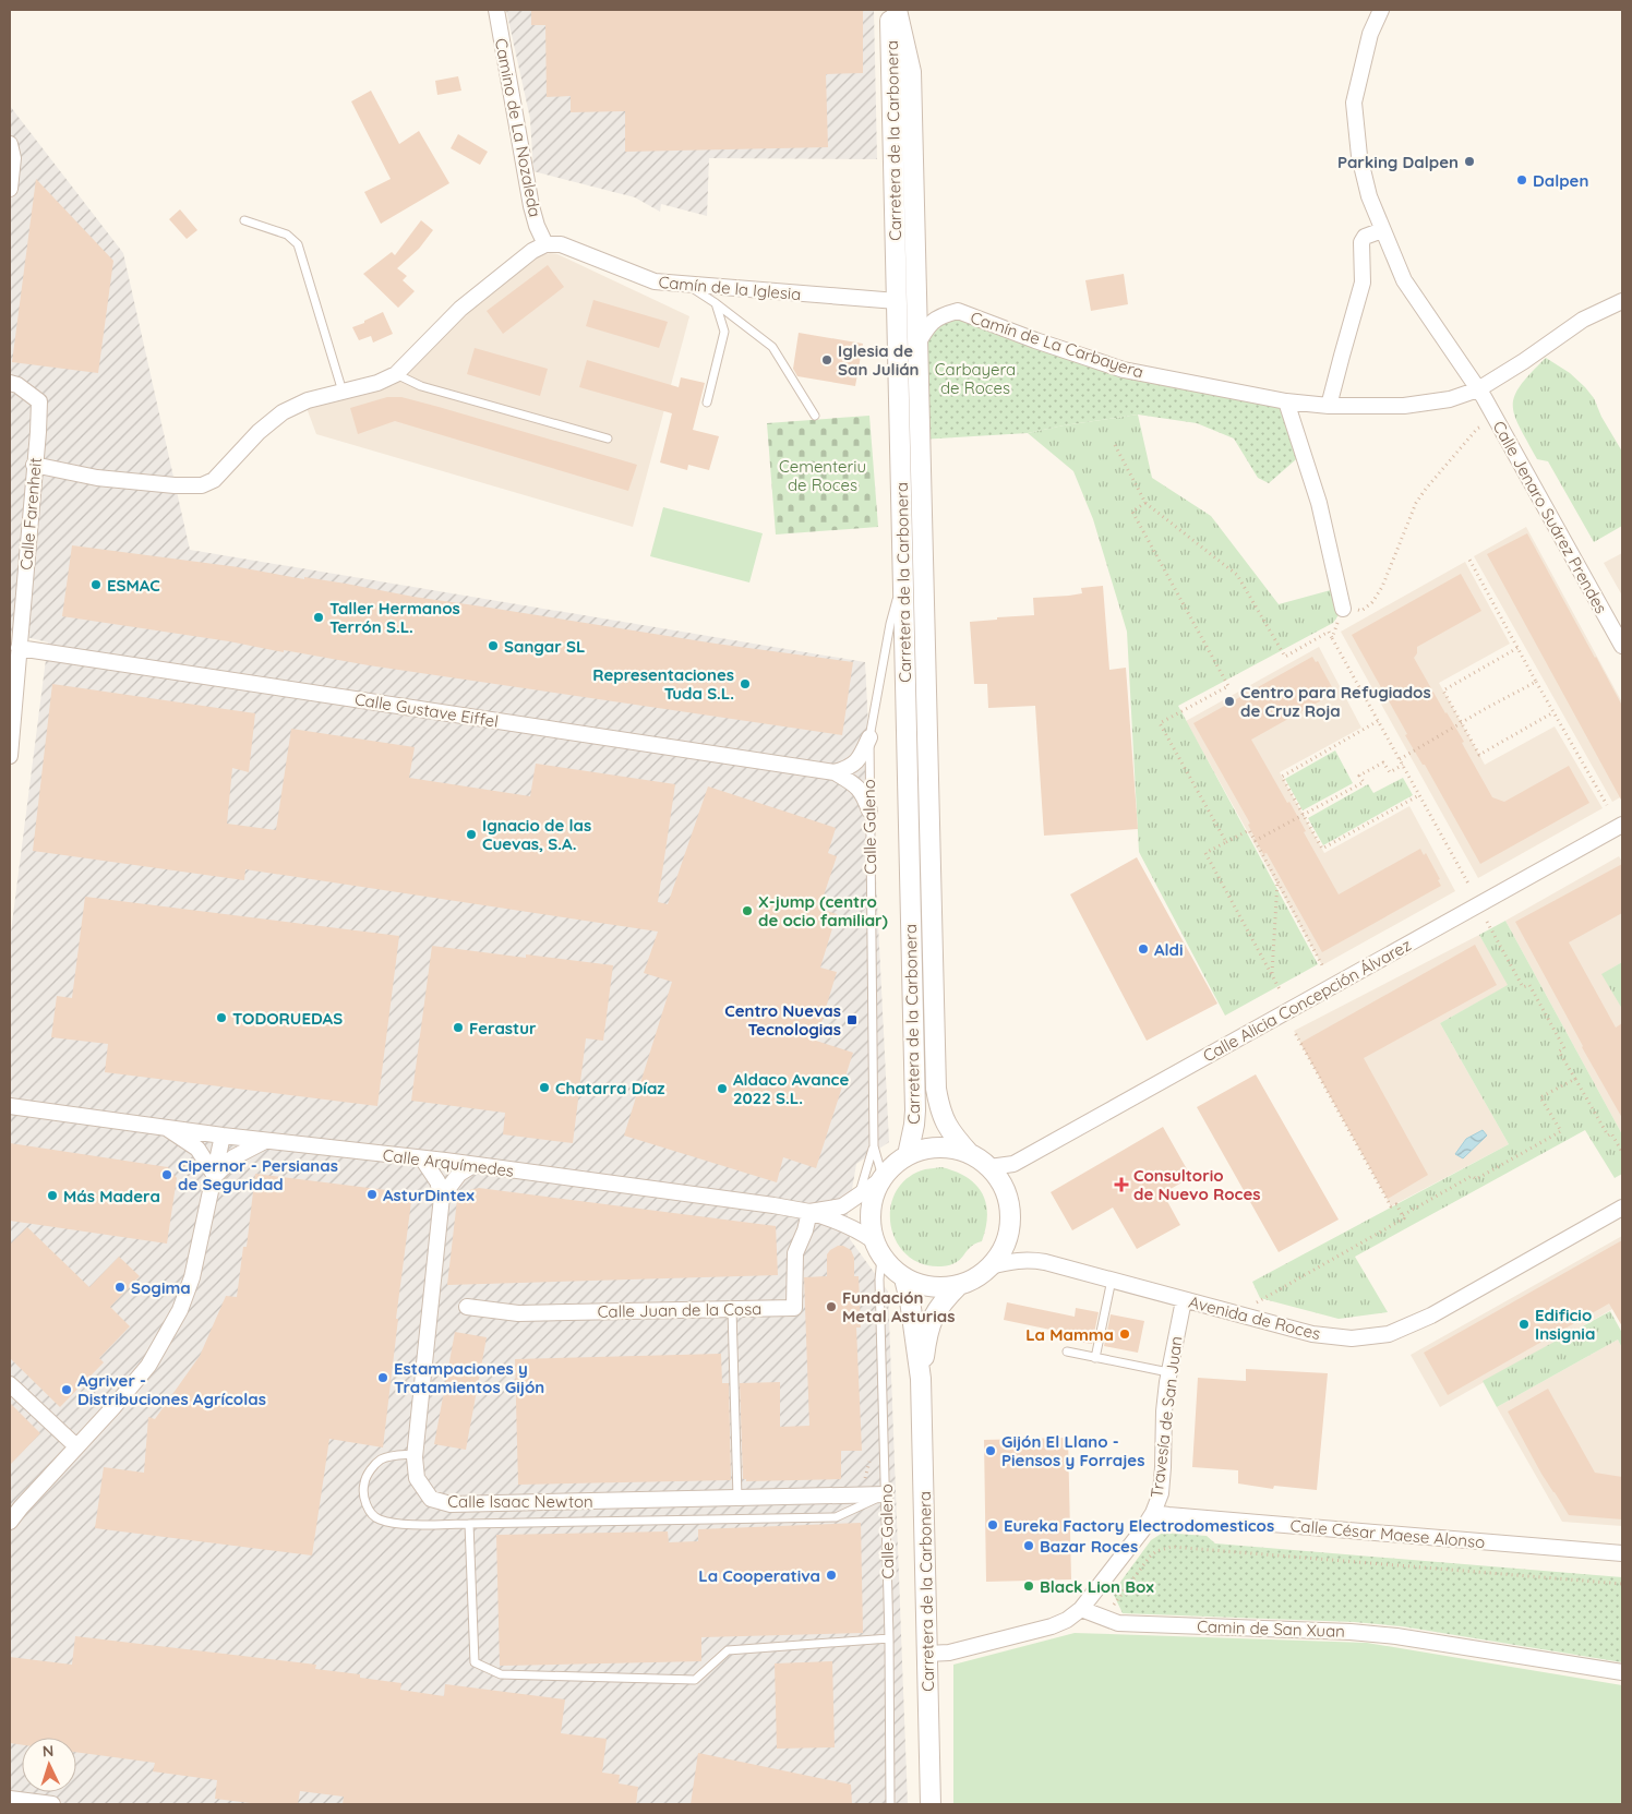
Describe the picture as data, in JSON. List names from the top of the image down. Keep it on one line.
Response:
{"streets":{"street":["Camino de La Nozaleda","Carretera de la Carbonera","Camín de la Iglesia","Camín de La Carbayera","Calle Farenheit","Calle Jenaro Suárez Prendes","Calle Gustave Eiffel","Calle Alicia Concepción Álvarez","Calle Arquímedes","Calle Juan de la Cosa","Avenida de Roces","Travesía de San Juan","Calle Isaac Newton","Calle César Maese Alonso","Camin de San Xuan"],"lane":["Calle Galeno"]},"crossings":[["Camino de La Nozaleda","Camín de la Iglesia"],["Carretera de la Carbonera","Camín de la Iglesia"],["Carretera de la Carbonera","Camín de La Carbayera"],["Carretera de la Carbonera","Calle Galeno"],["Carretera de la Carbonera","Calle Alicia Concepción Álvarez"],["Carretera de la Carbonera","Calle Arquímedes"],["Carretera de la Carbonera","Avenida de Roces"],["Camín de La Carbayera","Calle Jenaro Suárez Prendes"],["Calle Farenheit","Calle Gustave Eiffel"],["Calle Gustave Eiffel","Calle Galeno"],["Calle Galeno","Calle Alicia Concepción Álvarez"],["Calle Galeno","Calle Arquímedes"],["Calle Galeno","Avenida de Roces"],["Calle Galeno","Calle Isaac Newton"],["Calle Alicia Concepción Álvarez","Calle Arquímedes"],["Calle Alicia Concepción Álvarez","Avenida de Roces"],["Calle Arquímedes","Calle Juan de la Cosa"],["Calle Arquímedes","Avenida de Roces"],["Calle Arquímedes","Calle Isaac Newton"],["Avenida de Roces","Travesía de San Juan"],["Travesía de San Juan","Calle César Maese Alonso"],["Travesía de San Juan","Camin de San Xuan"]],"parks":["Carbayera de Roces","Cementeriu de Roces"],"places":{"other":["Parking Dalpen","Dalpen","Iglesia de San Julián","ESMAC","Taller Hermanos Terrón S.L.","Sangar SL","Representaciones Tuda S.L.","Centro para Refugiados de Cruz Roja","Ignacio de las Cuevas, S.A.","X-jump (centro de ocio familiar)","Aldi","TODORUEDAS","Ferastur","Chatarra Díaz","Aldaco Avance 2022 S.L.","Cipernor - Persianas de Seguridad","AsturDintex","Más Madera","Sogima","Fundación Metal Asturias","Edificio Insignia","La Mamma","Estampaciones y Tratamientos Gijón","Agriver - Distribuciones Agrícolas","Gijón El Llano - Piensos y Forrajes","Eureka Factory Electrodomesticos","Bazar Roces","La Cooperativa","Black Lion Box"],"transit":["Centro Nuevas Tecnologias"],"health":["Consultorio de Nuevo Roces"]},"north":"top"}
